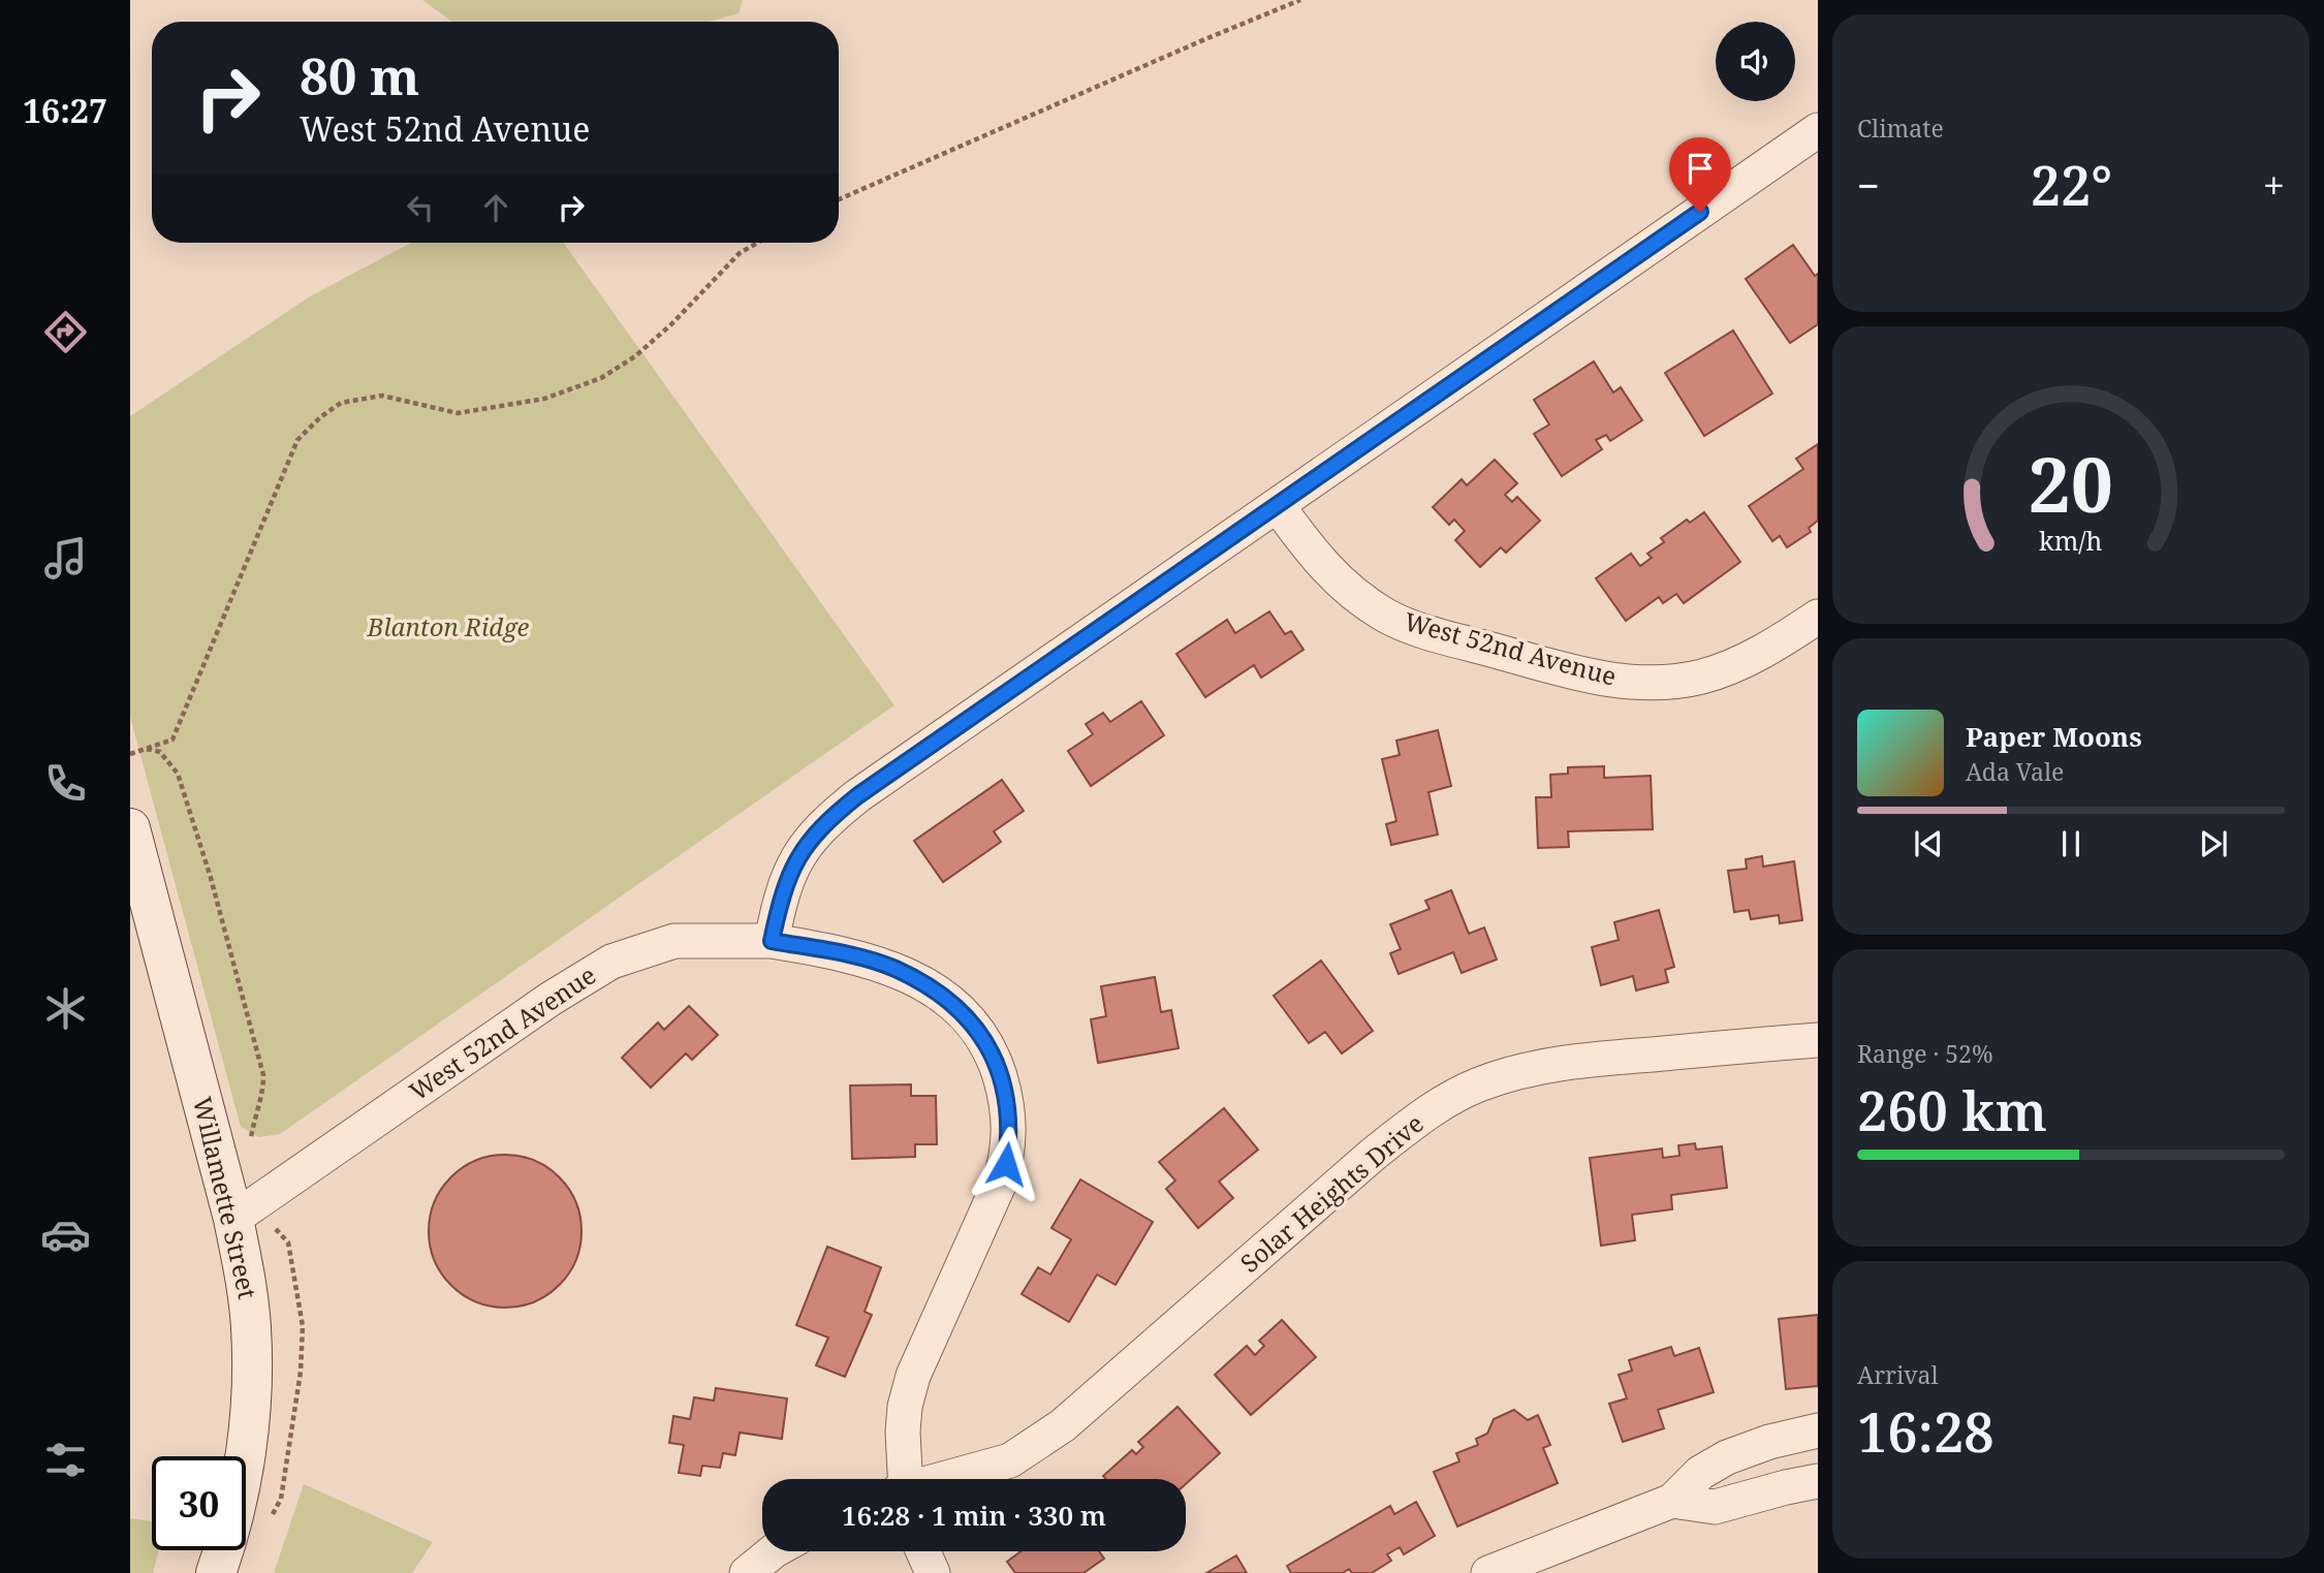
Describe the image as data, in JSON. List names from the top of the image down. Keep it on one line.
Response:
{"streets":{"main road":["Willamette Street"],"street":["West 52nd Avenue","Solar Heights Drive"]},"crossings":[["West 52nd Avenue","Solar Heights Drive"],["West 52nd Avenue","Willamette Street"]],"parks":["Blanton Ridge"],"page":{"tabs":"16:27","tile":["Climate",["Range · 52%","260 km"],["Arrival","16:28"]],"turn":["80 m","West 52nd Avenue"],"heat":["−","22°","+"],"song":["Paper Moons","Ada Vale"],"limit":"30","trip":"16:28 · 1 min · 330 m","gauge":["20","km/h"]}}
